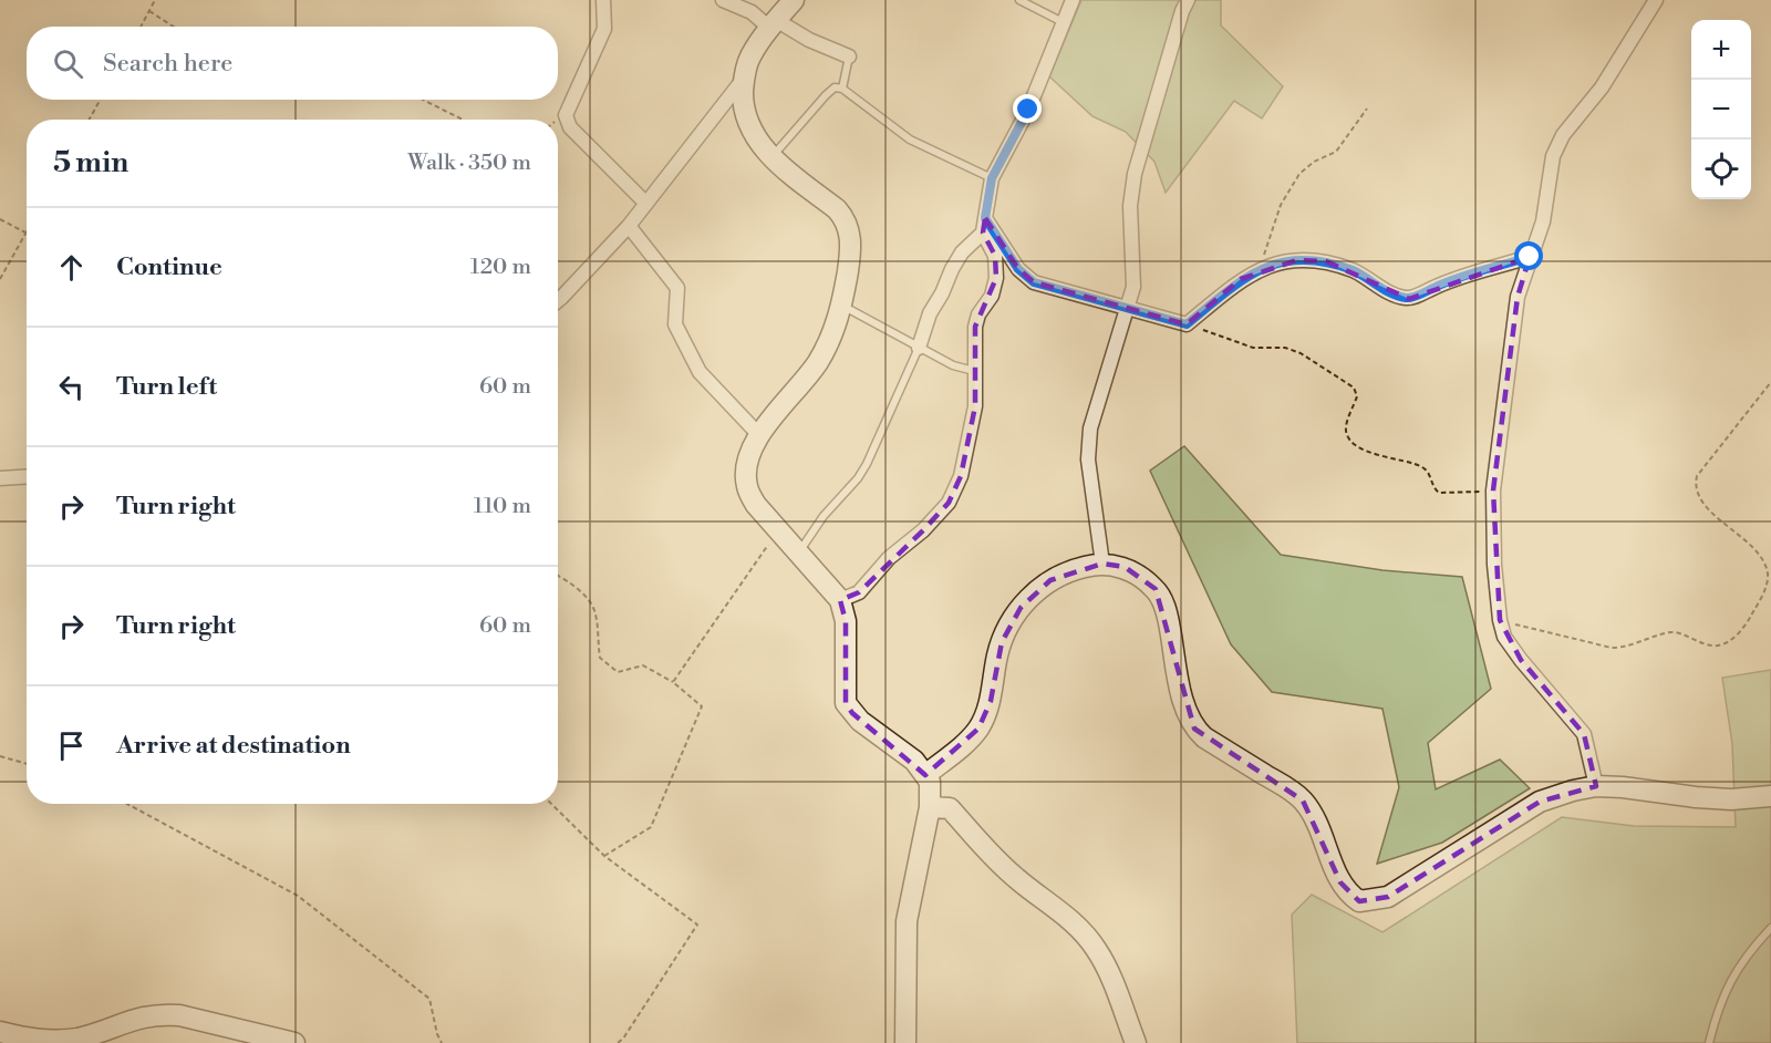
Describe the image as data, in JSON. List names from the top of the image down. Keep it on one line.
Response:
{"page":{"map_buttons":["+","−"],"search":"Search here","heading":["5 min","Walk · 350 m"],"list":[["Continue","120 m"],["Turn left","60 m"],["Turn right","110 m"],["Turn right","60 m"],"Arrive at destination"]}}
